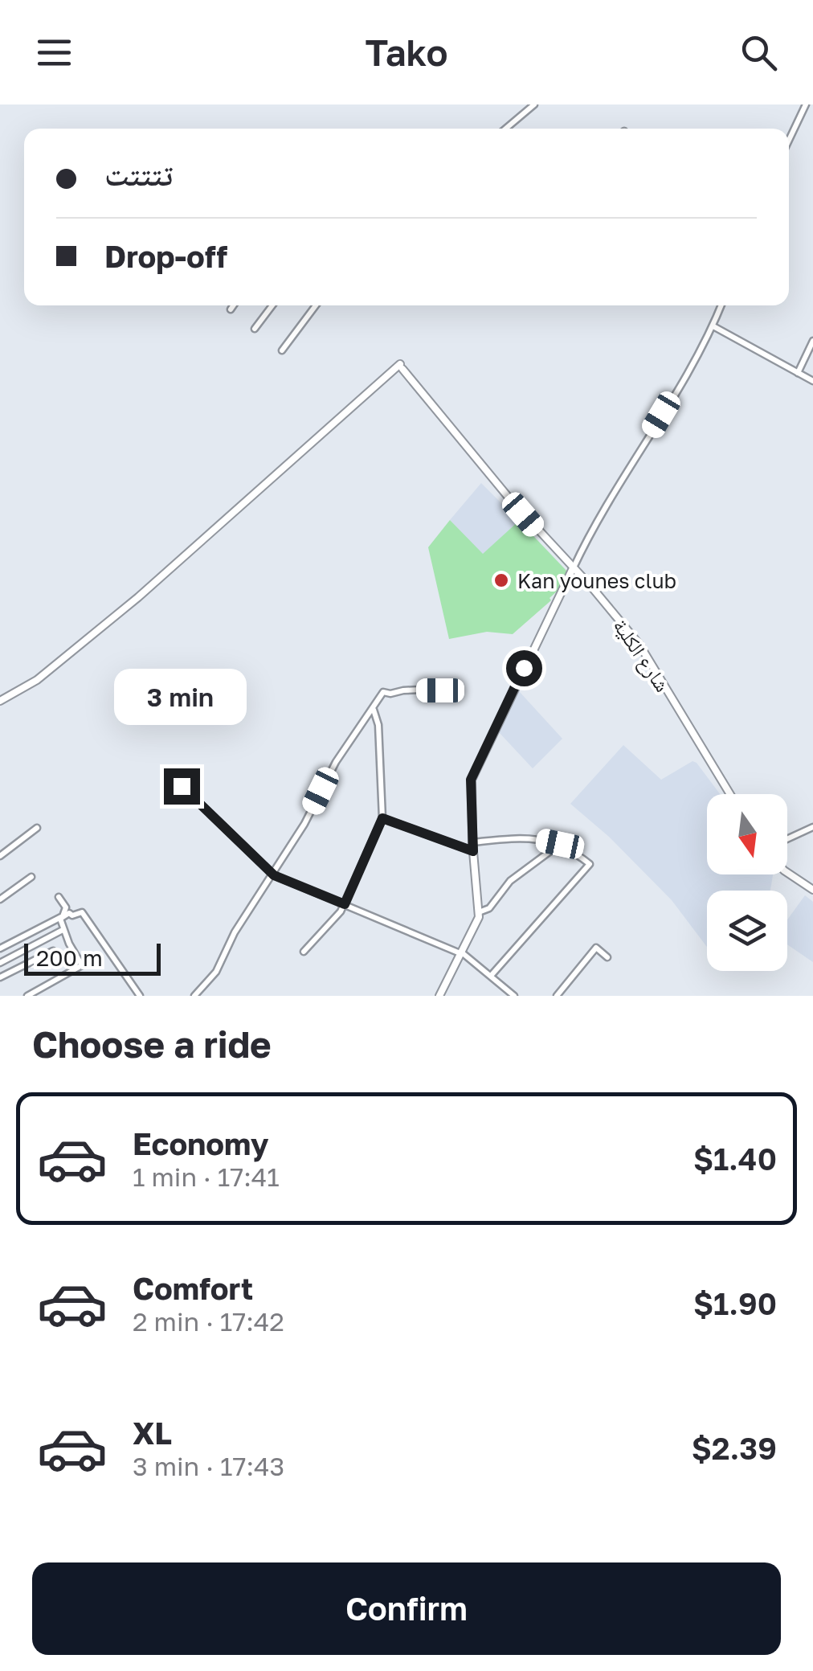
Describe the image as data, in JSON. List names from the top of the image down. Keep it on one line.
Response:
{"streets":{"street":["شارع الكلية"]},"places":["Kan younes club"],"scale_bar":"200 m","north":"bottom","page":{"header":"Tako","banner":["تتتتت","Drop-off"],"bubble":"3 min","scale":"200 m","heading":"Choose a ride","list":[{"name":"Economy","note":"1 min · 17:41","value":"$1.40"},{"name":"Comfort","note":"2 min · 17:42","value":"$1.90"},{"name":"XL","note":"3 min · 17:43","value":"$2.39"}],"buttons":"Confirm"}}
